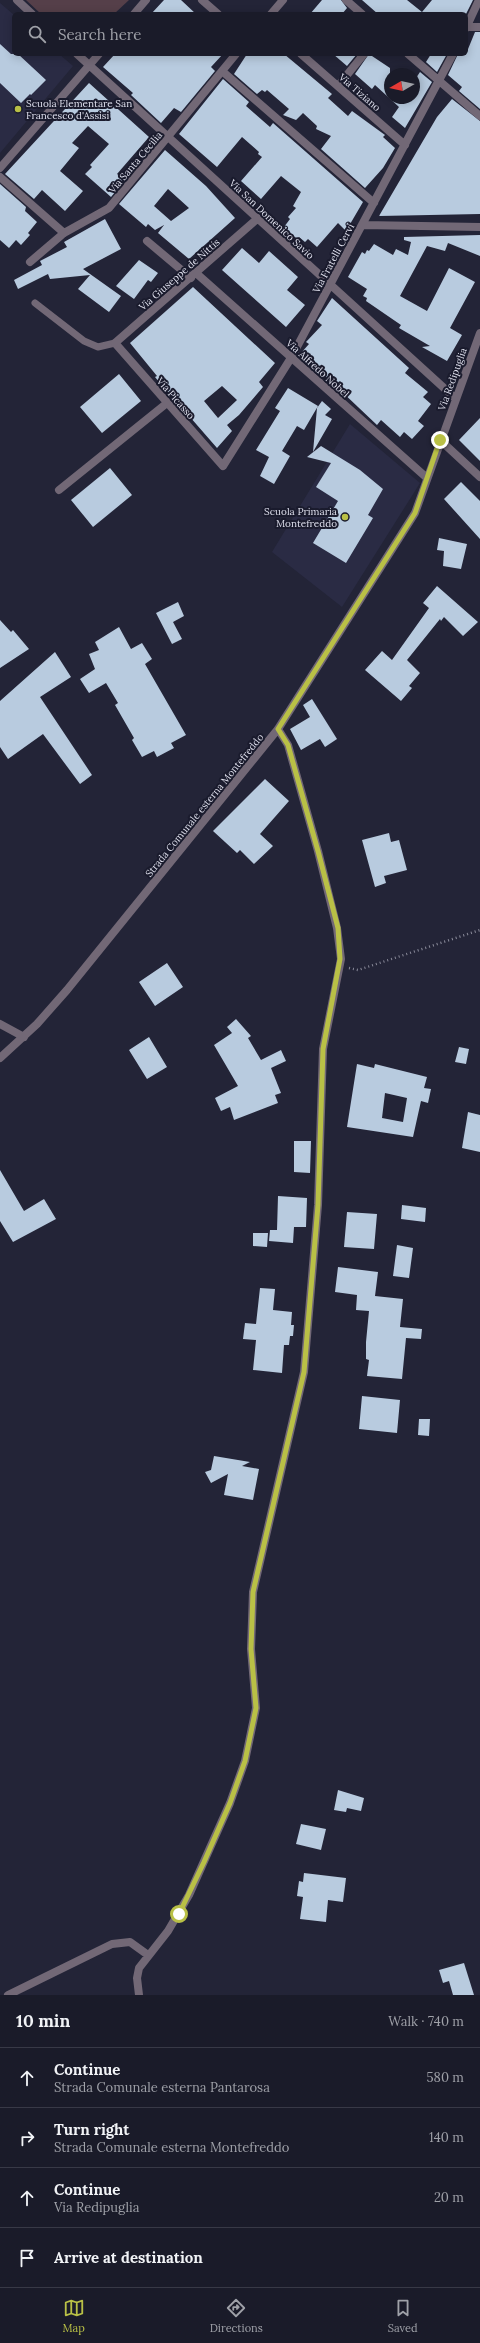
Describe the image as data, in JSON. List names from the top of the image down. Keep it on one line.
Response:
{"streets":{"street":["Via Tiziano","Via Santa Cecilia","Via San Domenico Savio","Via Fratelli Cervi","Via Giuseppe de Nittis","Via Alfredo Nobel","Via Redipuglia","Via Picasso","Strada Comunale esterna Montefreddo"]},"crossings":[["Via Tiziano","Via Fratelli Cervi"],["Via Santa Cecilia","Via San Domenico Savio"],["Via San Domenico Savio","Via Fratelli Cervi"],["Via San Domenico Savio","Via Giuseppe de Nittis"],["Via San Domenico Savio","Via Redipuglia"],["Via Fratelli Cervi","Via Alfredo Nobel"],["Via Fratelli Cervi","Via Picasso"],["Via Giuseppe de Nittis","Via Alfredo Nobel"],["Via Giuseppe de Nittis","Via Picasso"],["Via Alfredo Nobel","Via Redipuglia"],["Via Alfredo Nobel","Strada Comunale esterna Montefreddo"],["Via Redipuglia","Strada Comunale esterna Montefreddo"]],"places":["Scuola Elementare San Francesco d'Assisi","Scuola Primaria Montefreddo"],"north":"left","page":{"search":"Search here","heading":["10 min","Walk · 740 m"],"list":[["Continue","Strada Comunale esterna Pantarosa","580 m"],["Turn right","Strada Comunale esterna Montefreddo","140 m"],["Continue","Via Redipuglia","20 m"],"Arrive at destination"],"nav":["Map","Directions","Saved"]}}
